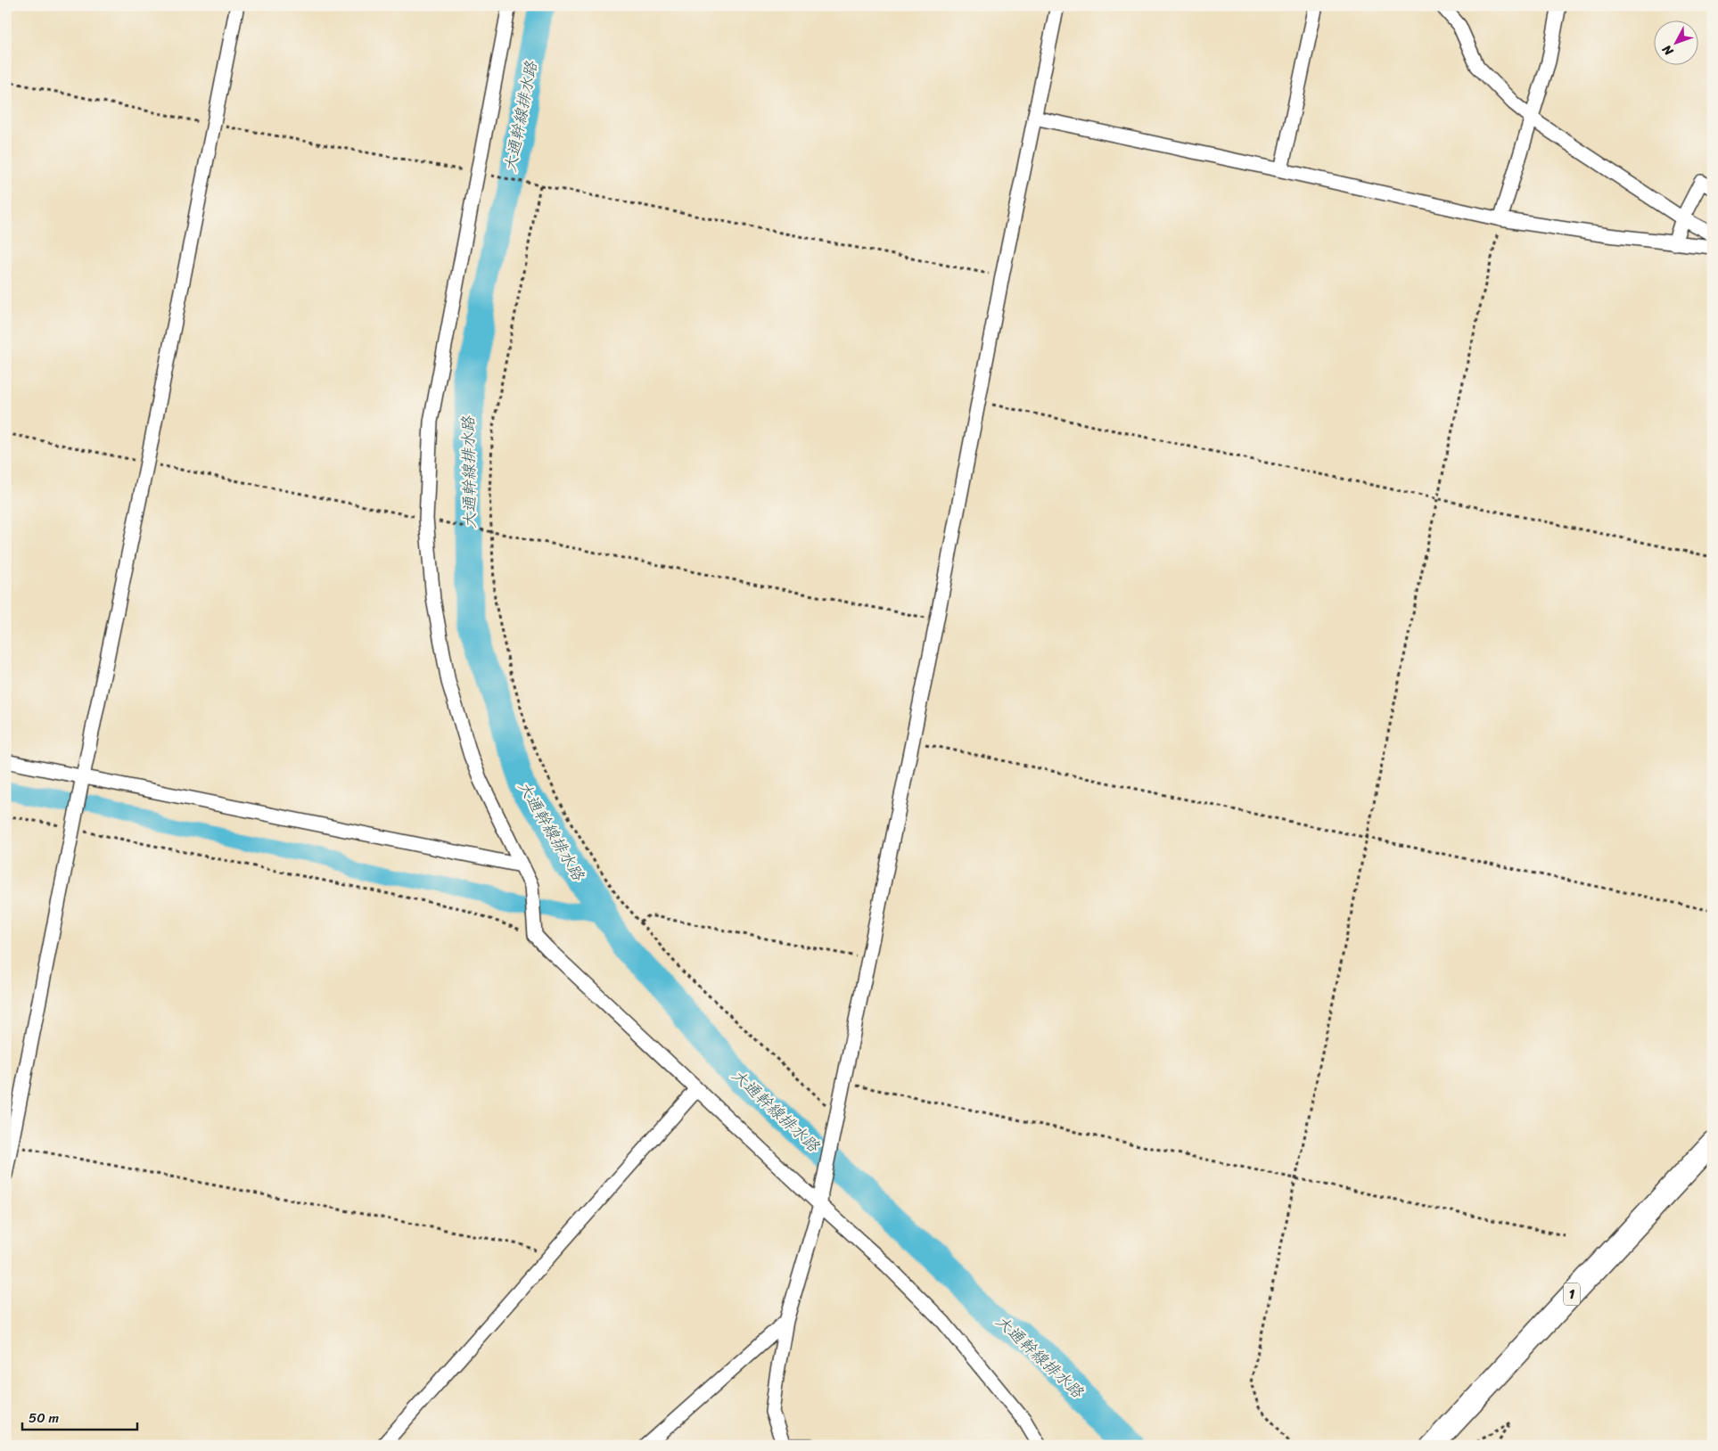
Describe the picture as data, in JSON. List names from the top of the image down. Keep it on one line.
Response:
{"streets":{"main road":["1"]},"water":["大通幹線排水路"],"scale_bar":"50 m","north":"bottom left"}
